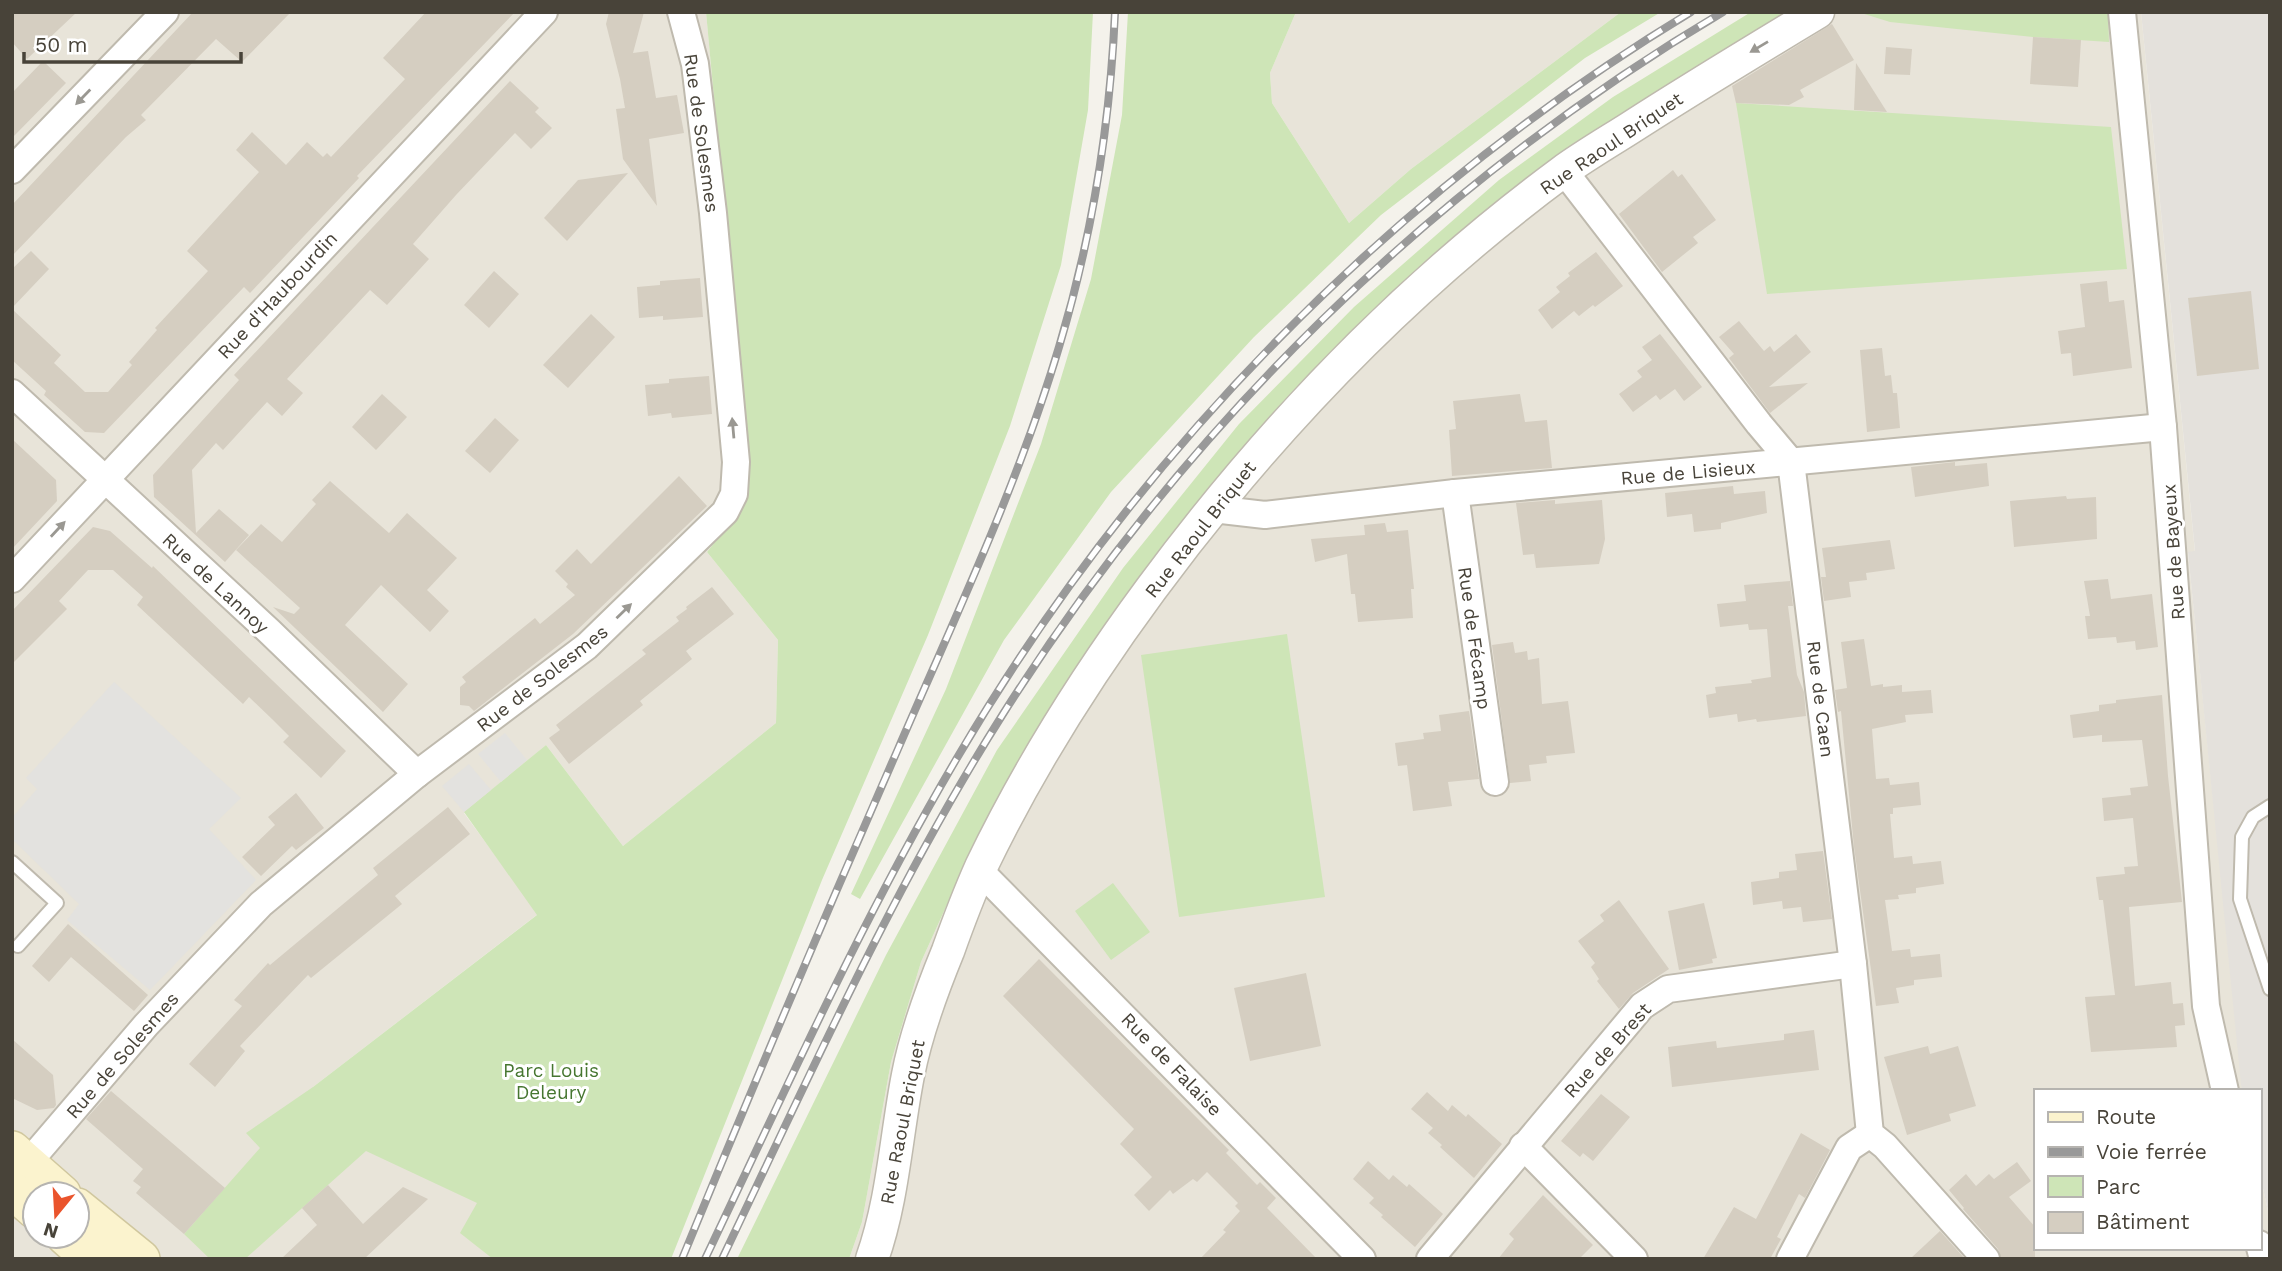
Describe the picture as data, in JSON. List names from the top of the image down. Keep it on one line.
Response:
{"streets":{"street":["Rue de Solesmes","Rue Raoul Briquet","Rue d'Haubourdin","Rue de Lisieux","Rue de Bayeux","Rue de Lannoy","Rue de Fécamp","Rue de Caen","Rue de Brest","Rue de Falaise"]},"crossings":[["Rue de Solesmes","Rue de Lannoy"],["Rue Raoul Briquet","Rue de Lisieux"],["Rue Raoul Briquet","Rue de Falaise"],["Rue d'Haubourdin","Rue de Lannoy"],["Rue de Lisieux","Rue de Bayeux"],["Rue de Lisieux","Rue de Fécamp"],["Rue de Lisieux","Rue de Caen"],["Rue de Caen","Rue de Brest"]],"one_way":["Rue de Solesmes"],"parks":["Parc Louis Deleury"],"legend":["Route","Voie ferrée","Parc","Bâtiment"],"scale_bar":"50 m","north":"bottom"}
